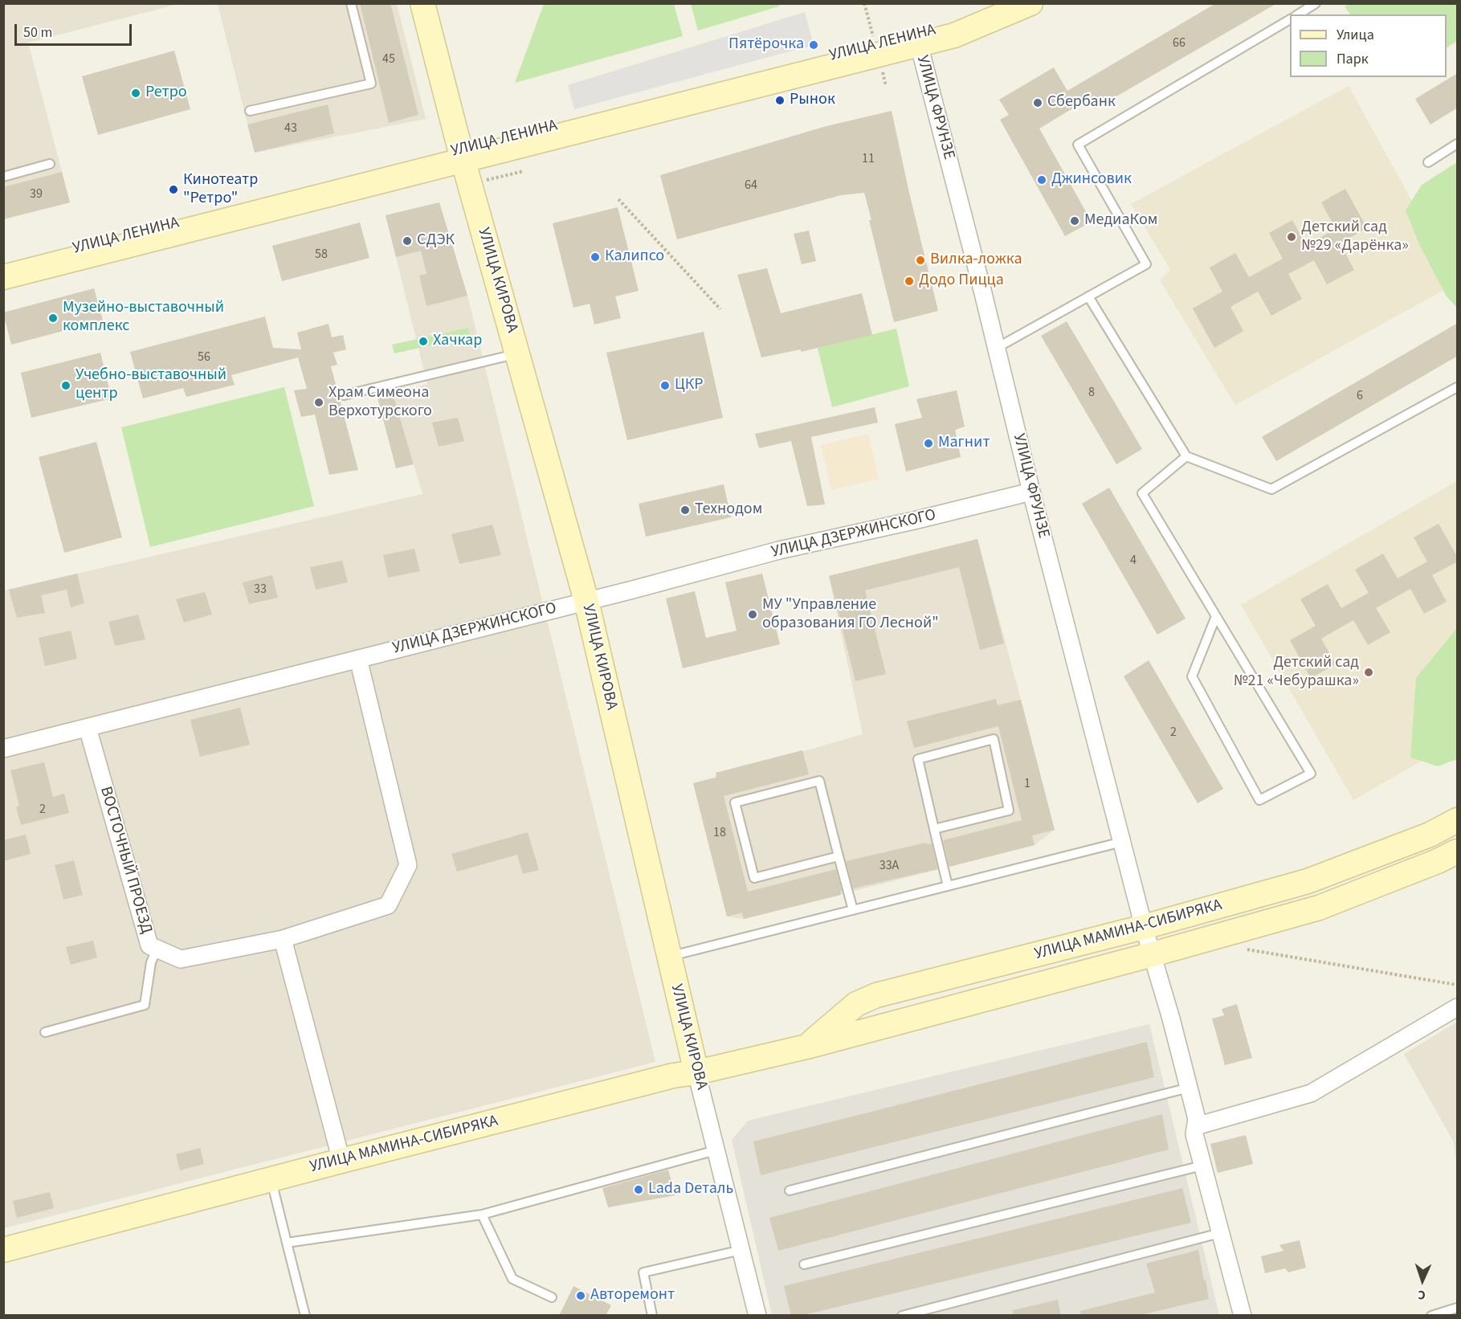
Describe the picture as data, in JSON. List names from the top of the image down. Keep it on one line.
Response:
{"streets":{"main road":["УЛИЦА ЛЕНИНА","УЛИЦА КИРОВА","УЛИЦА МАМИНА-СИБИРЯКА"],"street":["УЛИЦА ФРУНЗЕ","УЛИЦА ДЗЕРЖИНСКОГО","ВОСТОЧНЫЙ ПРОЕЗД"]},"crossings":[["УЛИЦА ЛЕНИНА","УЛИЦА ФРУНЗЕ"],["УЛИЦА ЛЕНИНА","УЛИЦА КИРОВА"],["УЛИЦА ФРУНЗЕ","УЛИЦА ДЗЕРЖИНСКОГО"],["УЛИЦА ФРУНЗЕ","УЛИЦА МАМИНА-СИБИРЯКА"],["УЛИЦА КИРОВА","УЛИЦА ДЗЕРЖИНСКОГО"],["УЛИЦА КИРОВА","УЛИЦА МАМИНА-СИБИРЯКА"],["УЛИЦА ДЗЕРЖИНСКОГО","ВОСТОЧНЫЙ ПРОЕЗД"]],"places":["Пятёрочка","Ретро","Рынок","Сбербанк","Джинсовик","Кинотеатр \"Ретро\"","МедиаКом","Детский сад №29 «Дарёнка»","СДЭК","Калипсо","Вилка-ложка","Додо Пицца","Музейно-выставочный комплекс","Хачкар","Учебно-выставочный центр","ЦКР","Храм Симеона Верхотурского","Магнит","Технодом","МУ \"Управление образования ГО Лесной\"","Детский сад №21 «Чебурашка»","Lada Dеталь","Авторемонт"],"house_numbers":["66","45","43","11","64","39","58","56","8","6","4","33","2","1","2","18","33А"],"legend":["Улица","Парк"],"scale_bar":"50 m","north":"bottom"}
